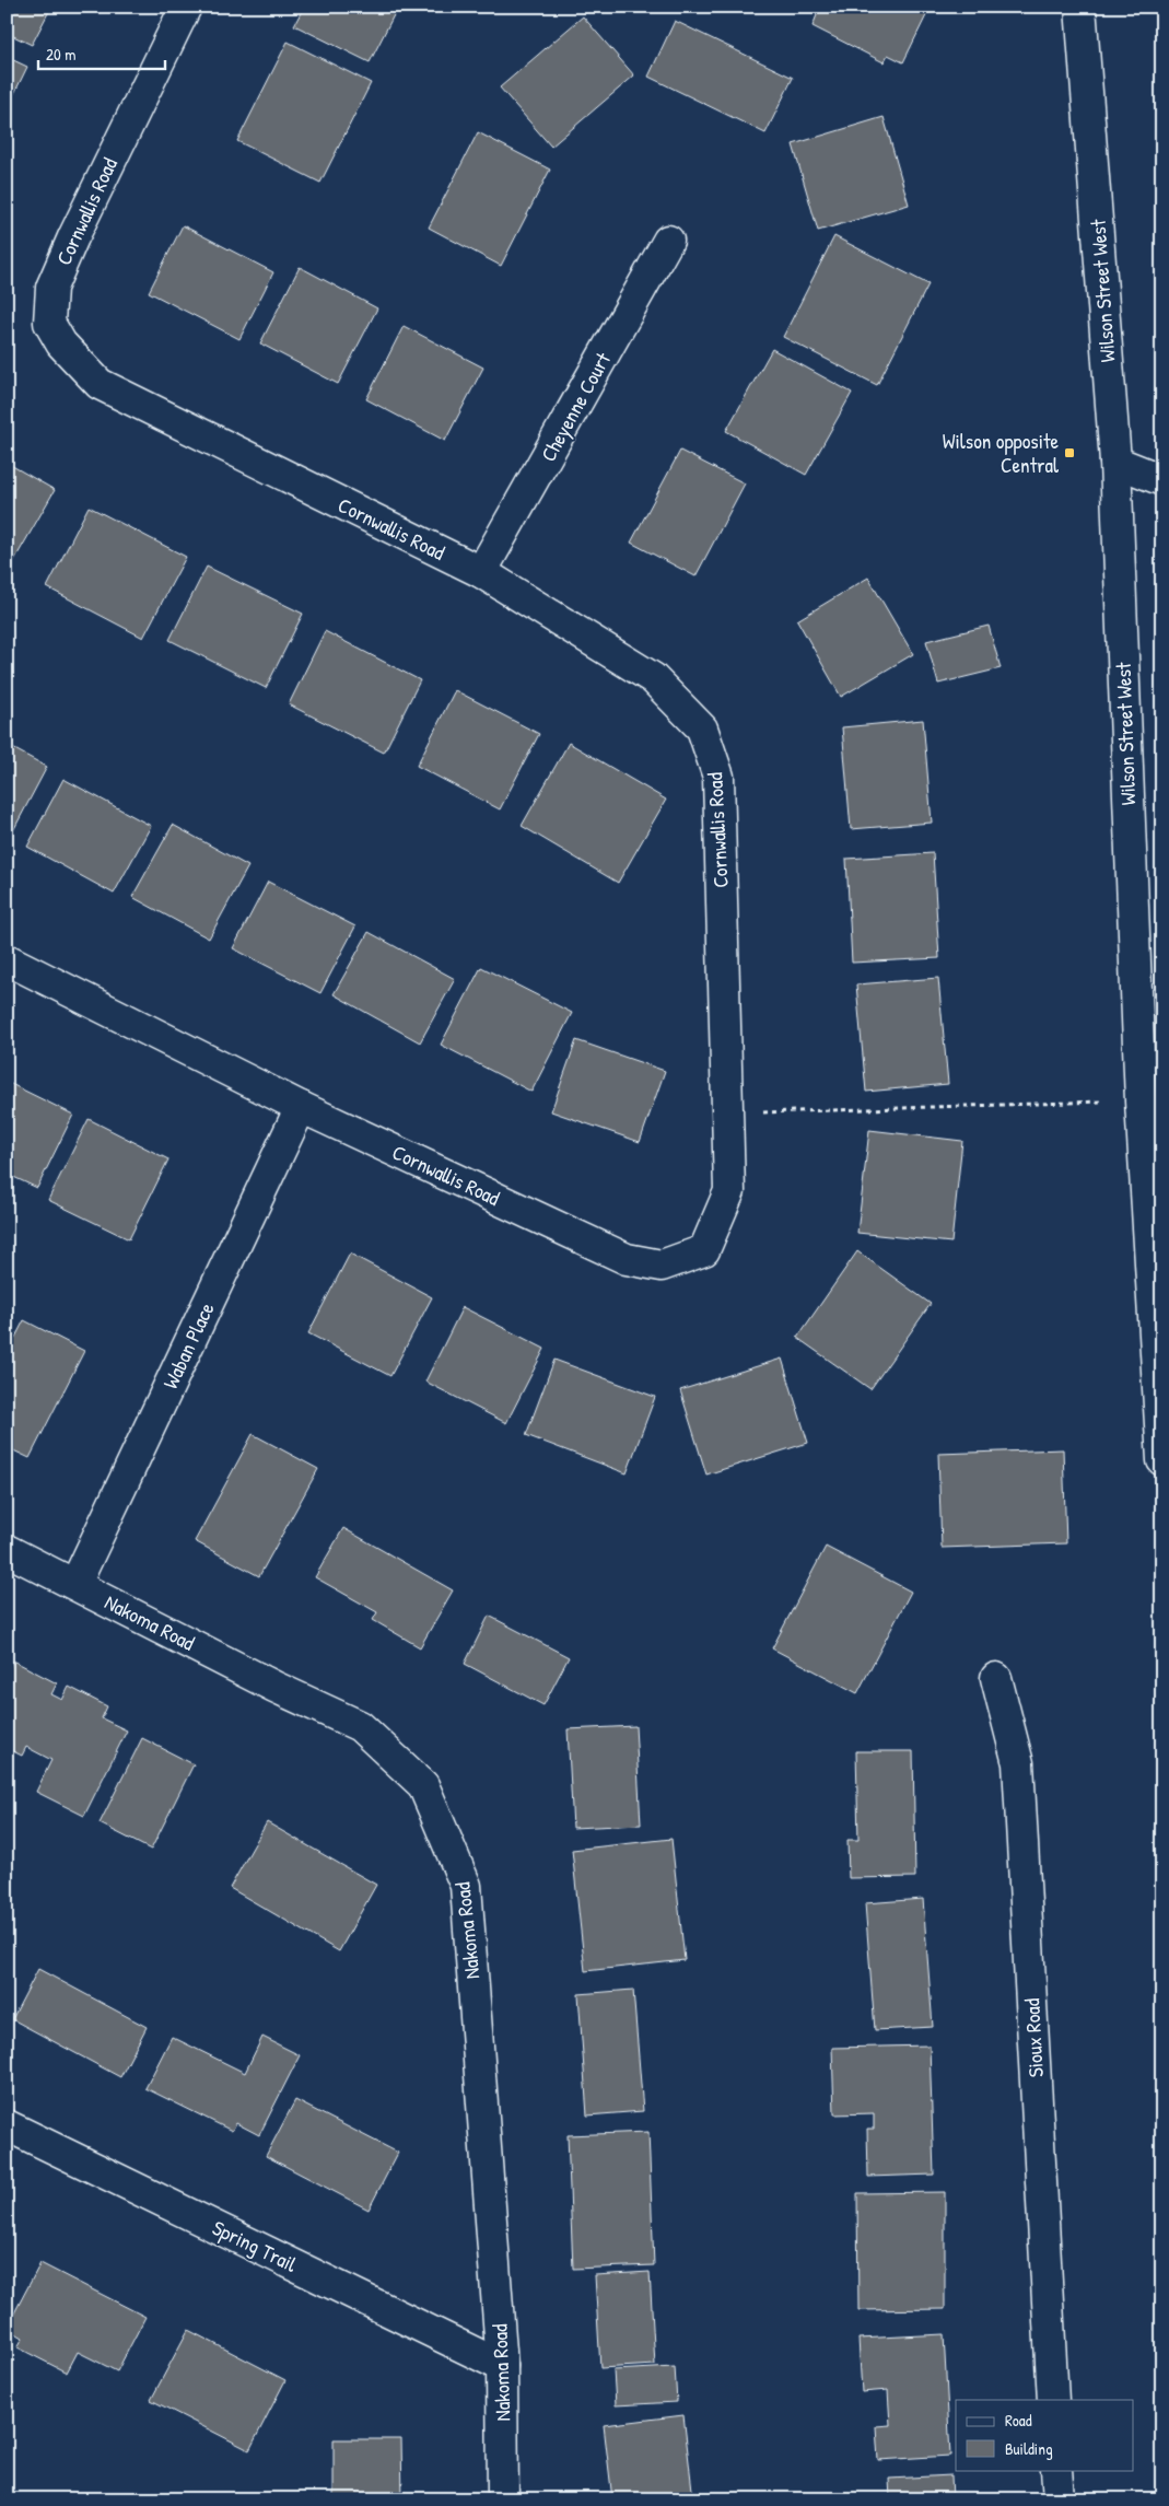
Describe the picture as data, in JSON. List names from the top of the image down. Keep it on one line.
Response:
{"streets":{"street":["Cornwallis Road","Wilson Street West","Cheyenne Court","Waban Place","Nakoma Road","Sioux Road","Spring Trail"]},"crossings":[["Cornwallis Road","Cheyenne Court"],["Cornwallis Road","Waban Place"],["Waban Place","Nakoma Road"],["Nakoma Road","Spring Trail"]],"places":{"transit":["Wilson opposite Central"]},"legend":["Road","Building"],"scale_bar":"20 m"}
